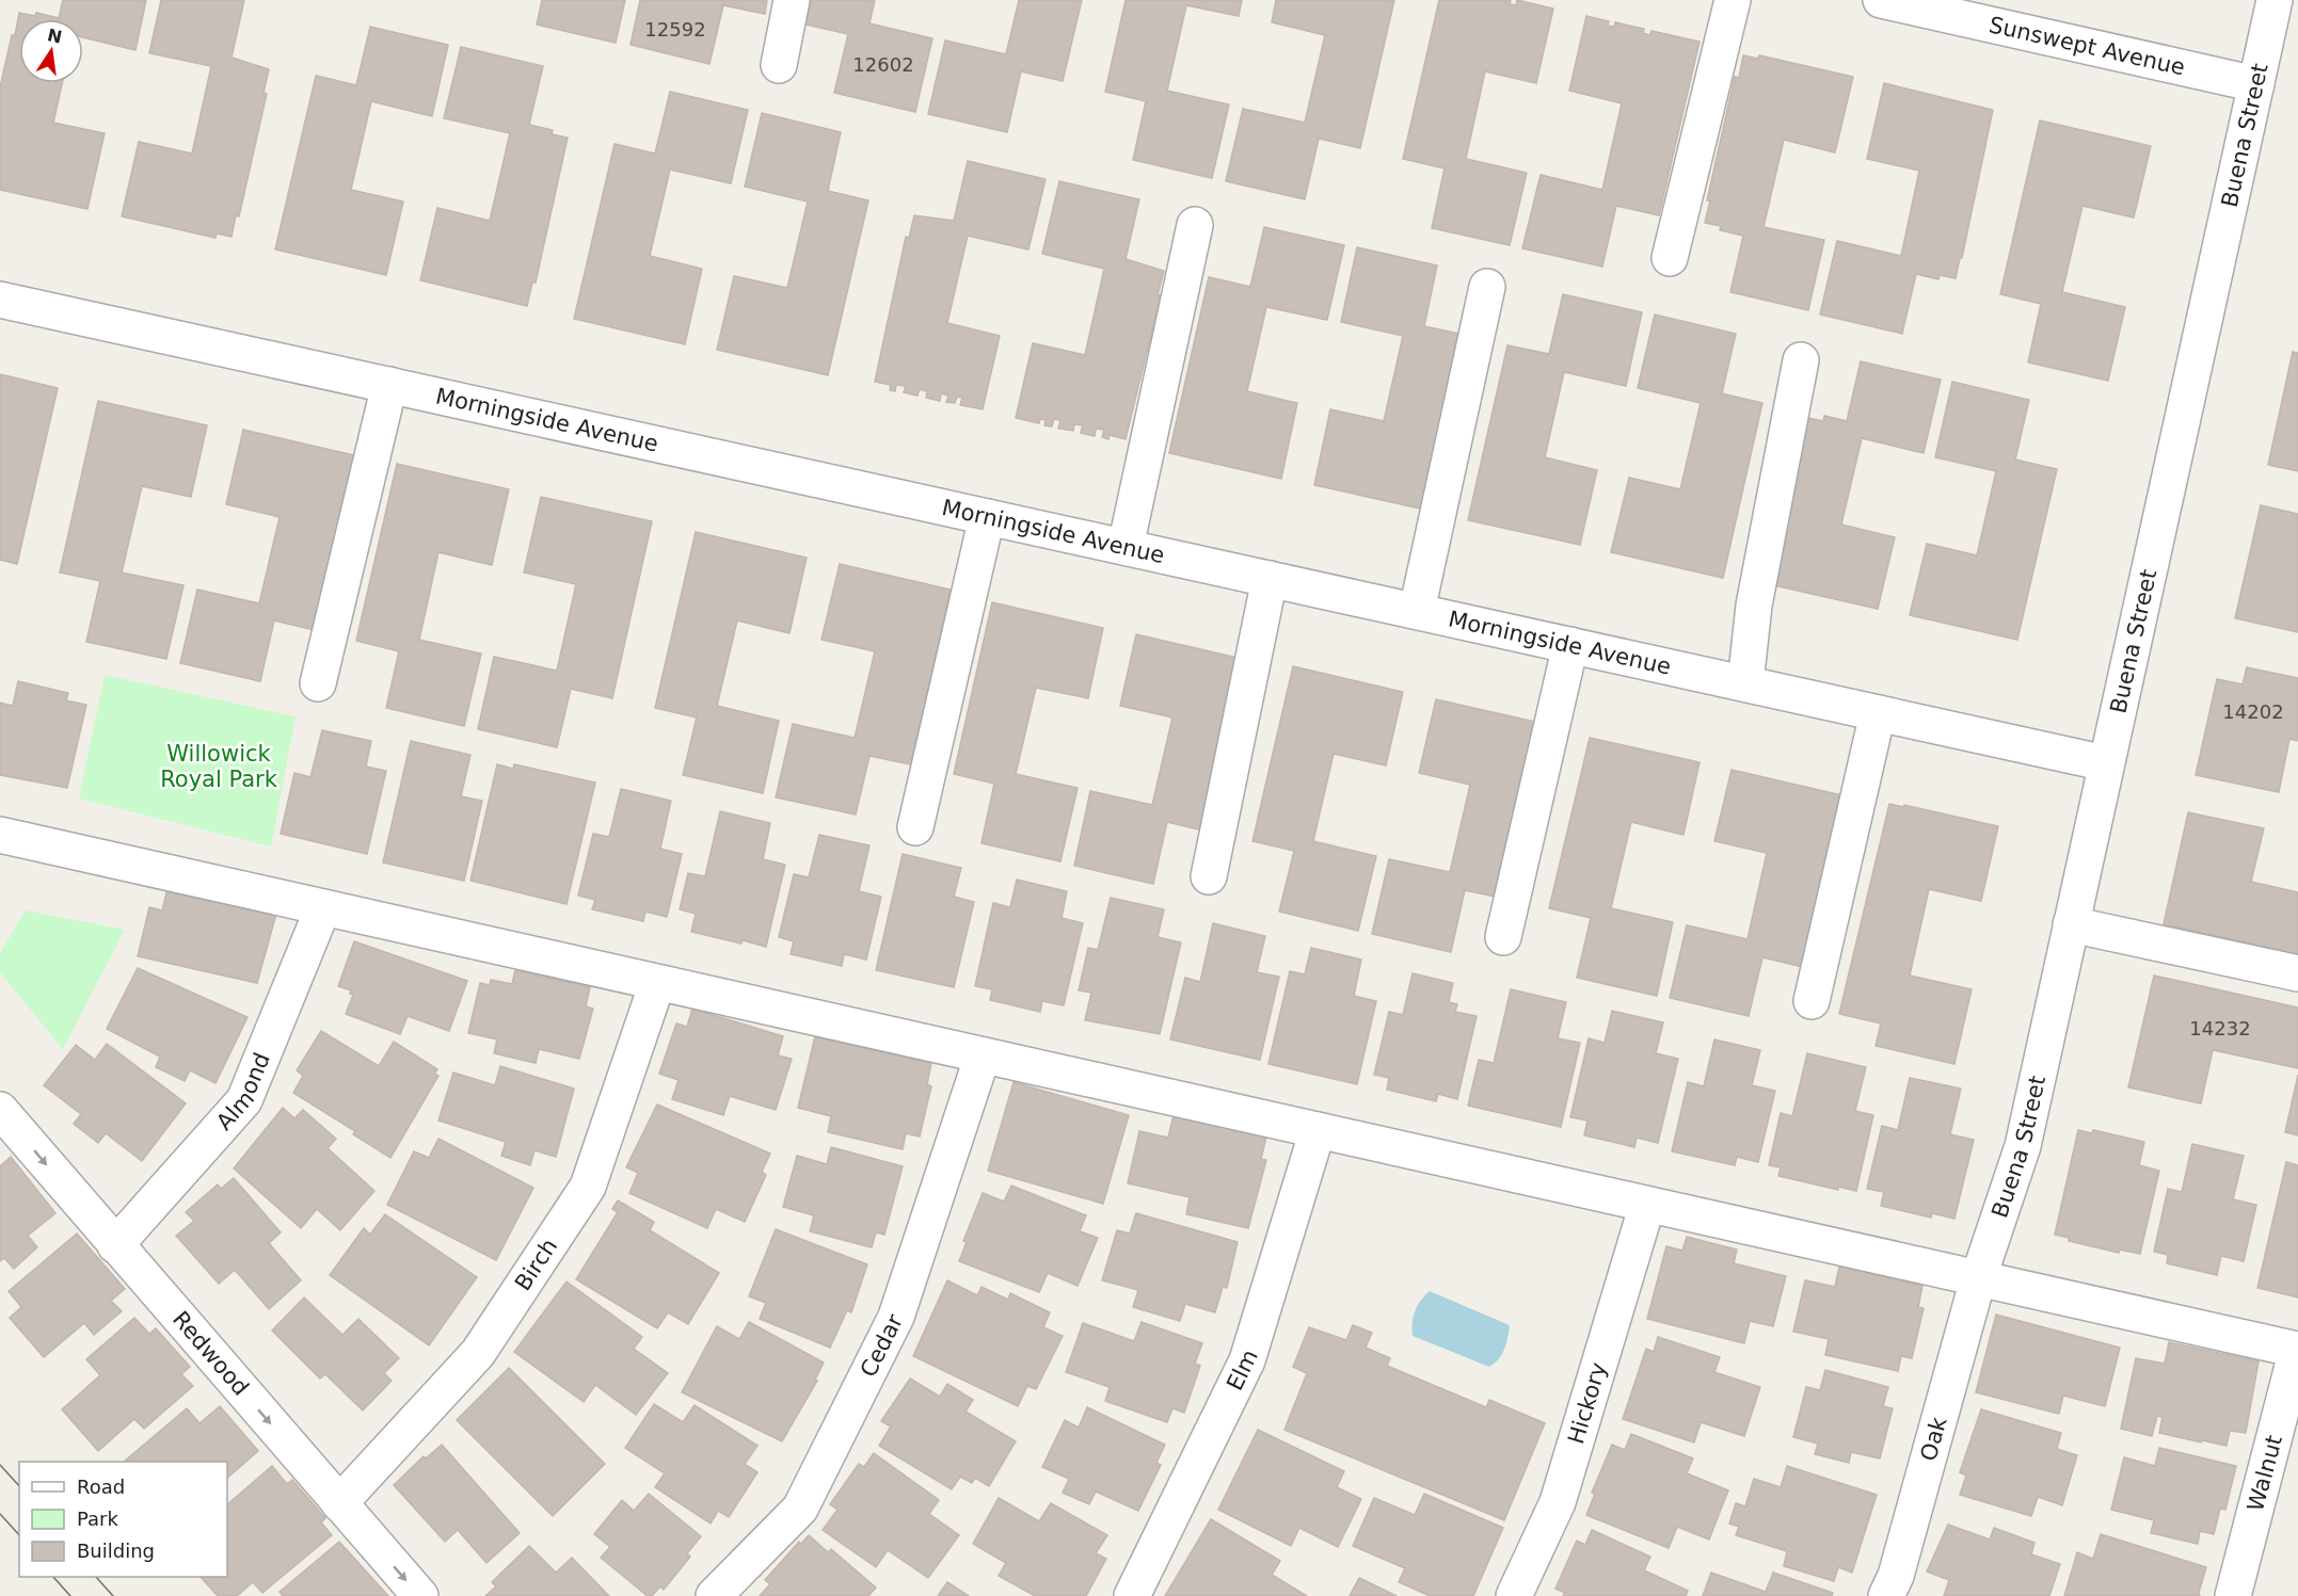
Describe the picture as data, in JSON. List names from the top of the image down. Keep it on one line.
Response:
{"streets":{"street":["Sunswept Avenue","Buena Street","Morningside Avenue","Almond","Birch","Cedar","Redwood","Elm","Hickory","Oak","Walnut"]},"crossings":[["Sunswept Avenue","Buena Street"],["Buena Street","Morningside Avenue"],["Buena Street","Oak"],["Almond","Redwood"],["Birch","Redwood"]],"one_way":["Redwood"],"parks":["Willowick Royal Park"],"house_numbers":["12592","12602","14202","14232"],"legend":["Road","Park","Building"],"north":"top"}
